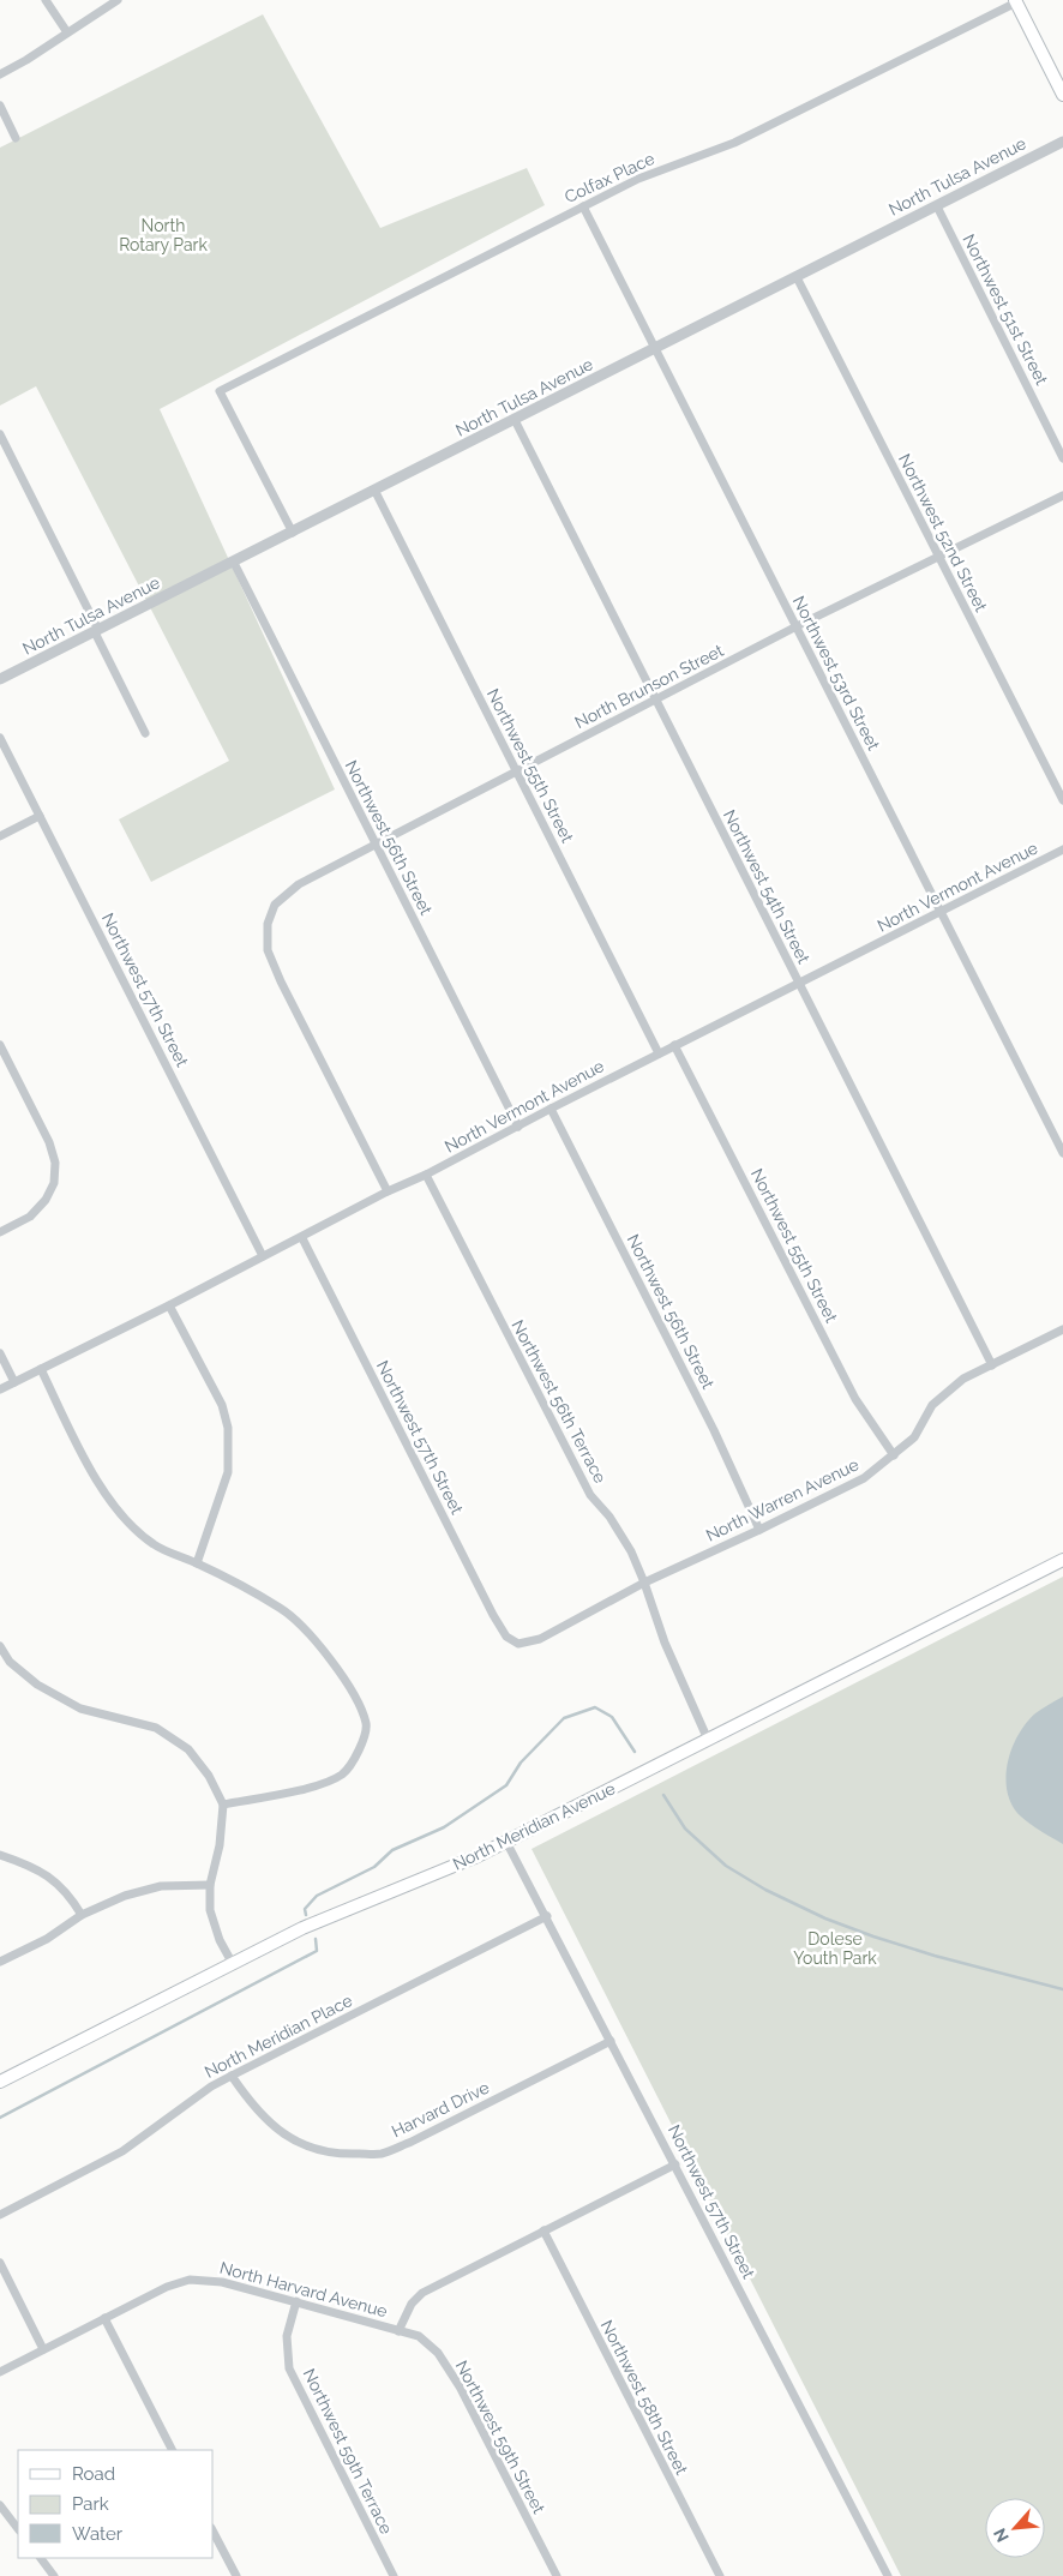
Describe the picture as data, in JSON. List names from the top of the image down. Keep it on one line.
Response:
{"streets":{"main road":["North Meridian Avenue"],"street":["North Tulsa Avenue","Colfax Place","Northwest 51st Street","Northwest 52nd Street","Northwest 53rd Street","North Brunson Street","Northwest 55th Street","Northwest 56th Street","Northwest 54th Street","North Vermont Avenue","Northwest 57th Street","Northwest 56th Terrace","North Warren Avenue","North Meridian Place","Harvard Drive","North Harvard Avenue","Northwest 58th Street","Northwest 59th Street","Northwest 59th Terrace"]},"crossings":[["North Tulsa Avenue","Colfax Place"],["North Tulsa Avenue","Northwest 51st Street"],["North Tulsa Avenue","Northwest 52nd Street"],["North Tulsa Avenue","Northwest 53rd Street"],["North Tulsa Avenue","Northwest 55th Street"],["North Tulsa Avenue","Northwest 56th Street"],["North Tulsa Avenue","Northwest 54th Street"],["Colfax Place","Northwest 53rd Street"],["Northwest 52nd Street","North Brunson Street"],["Northwest 53rd Street","North Brunson Street"],["Northwest 53rd Street","North Vermont Avenue"],["North Brunson Street","Northwest 55th Street"],["North Brunson Street","Northwest 56th Street"],["North Brunson Street","Northwest 54th Street"],["North Brunson Street","North Vermont Avenue"],["Northwest 55th Street","North Vermont Avenue"],["Northwest 55th Street","North Warren Avenue"],["Northwest 56th Street","North Vermont Avenue"],["Northwest 56th Street","North Warren Avenue"],["Northwest 54th Street","North Vermont Avenue"],["Northwest 54th Street","North Warren Avenue"],["North Vermont Avenue","Northwest 57th Street"],["North Vermont Avenue","Northwest 56th Terrace"],["Northwest 57th Street","North Warren Avenue"],["Northwest 57th Street","North Meridian Avenue"],["Northwest 57th Street","North Meridian Place"],["Northwest 57th Street","Harvard Drive"],["Northwest 57th Street","North Harvard Avenue"],["Northwest 56th Terrace","North Warren Avenue"],["Northwest 56th Terrace","North Meridian Avenue"],["North Meridian Place","Harvard Drive"],["North Harvard Avenue","Northwest 58th Street"],["North Harvard Avenue","Northwest 59th Street"],["North Harvard Avenue","Northwest 59th Terrace"]],"parks":["North Rotary Park","Dolese Youth Park"],"legend":["Road","Park","Water"],"north":"bottom left"}
